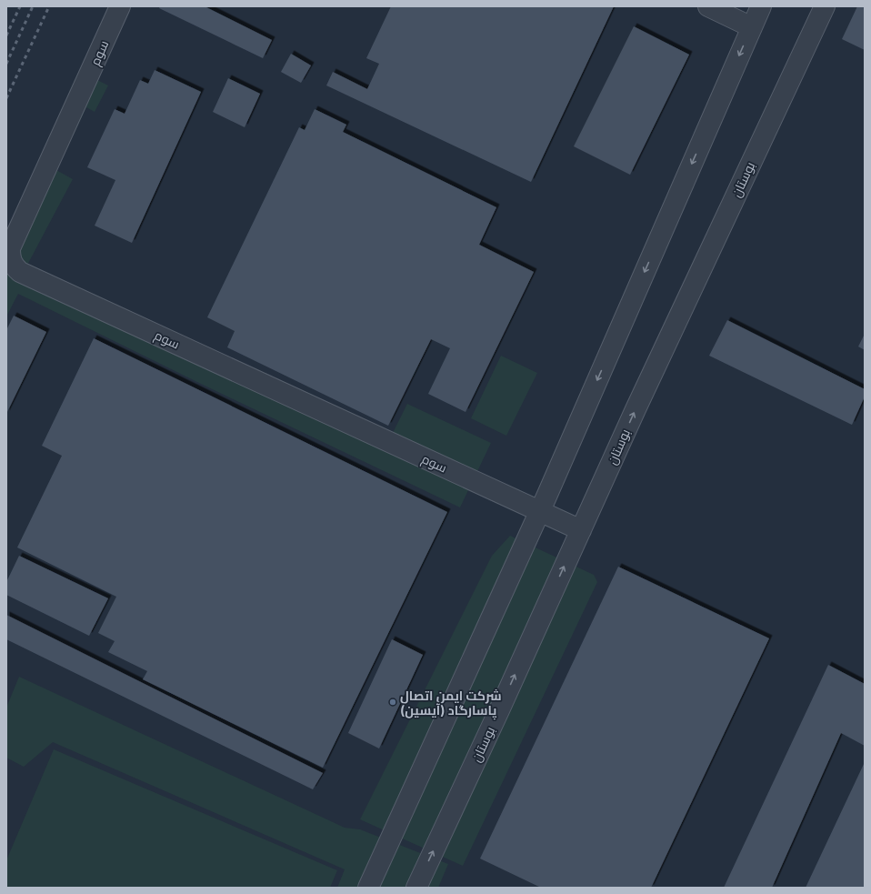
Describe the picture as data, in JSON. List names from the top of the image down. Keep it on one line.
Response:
{"streets":{"lane":["سوم","بوستان"]},"crossings":[["سوم","بوستان"]],"places":["شرکت ایمن اتصال پاسارگاد (آیسین)"]}
